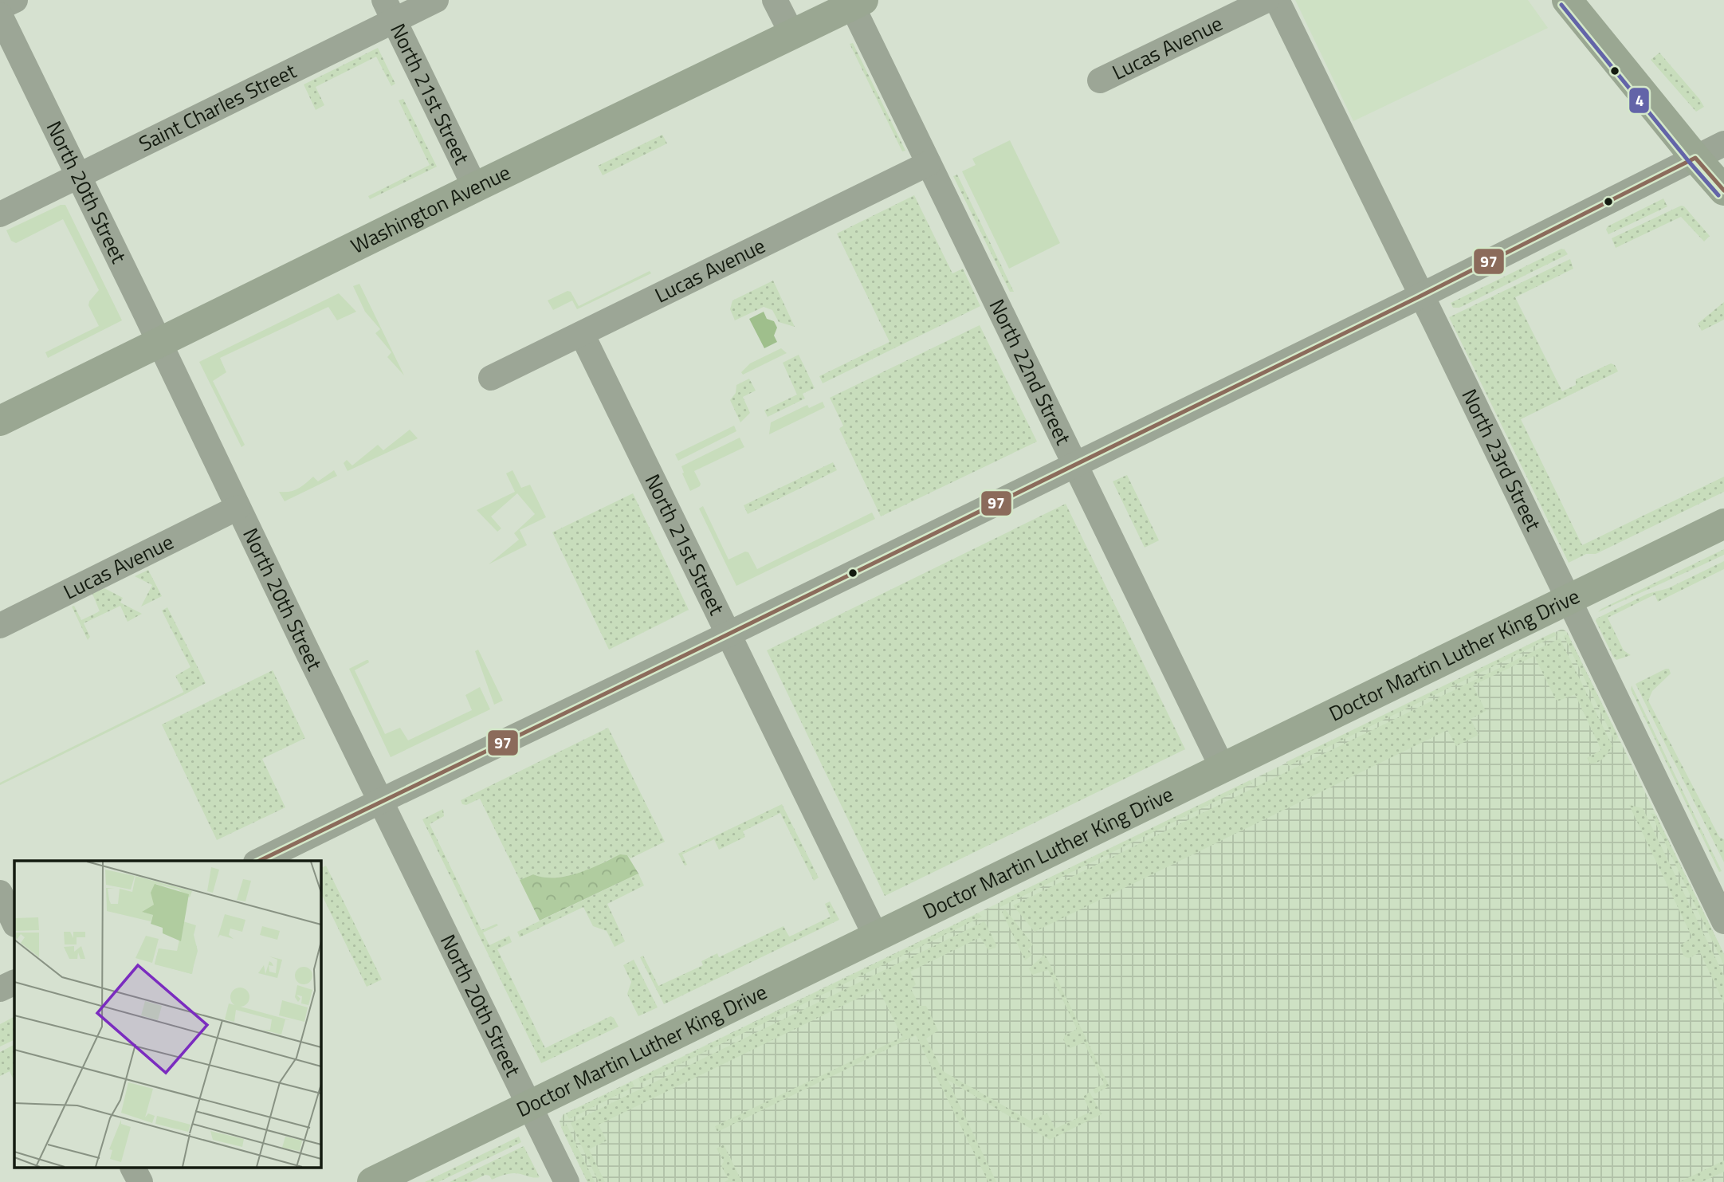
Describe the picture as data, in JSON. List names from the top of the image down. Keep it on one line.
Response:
{"streets":{"main road":["Washington Avenue","Doctor Martin Luther King Drive"],"street":["Lucas Avenue","North 21st Street","Saint Charles Street","North 20th Street","North 22nd Street","North 23rd Street"]},"crossings":[["Lucas Avenue","North 21st Street"],["Lucas Avenue","North 20th Street"],["Lucas Avenue","North 22nd Street"],["North 21st Street","Saint Charles Street"],["North 21st Street","Washington Avenue"],["North 21st Street","Doctor Martin Luther King Drive"],["Saint Charles Street","North 20th Street"],["North 20th Street","Washington Avenue"],["North 20th Street","Doctor Martin Luther King Drive"],["Washington Avenue","North 22nd Street"],["North 22nd Street","Doctor Martin Luther King Drive"],["North 23rd Street","Doctor Martin Luther King Drive"]],"lines":["transit line 4","transit line 97"]}
